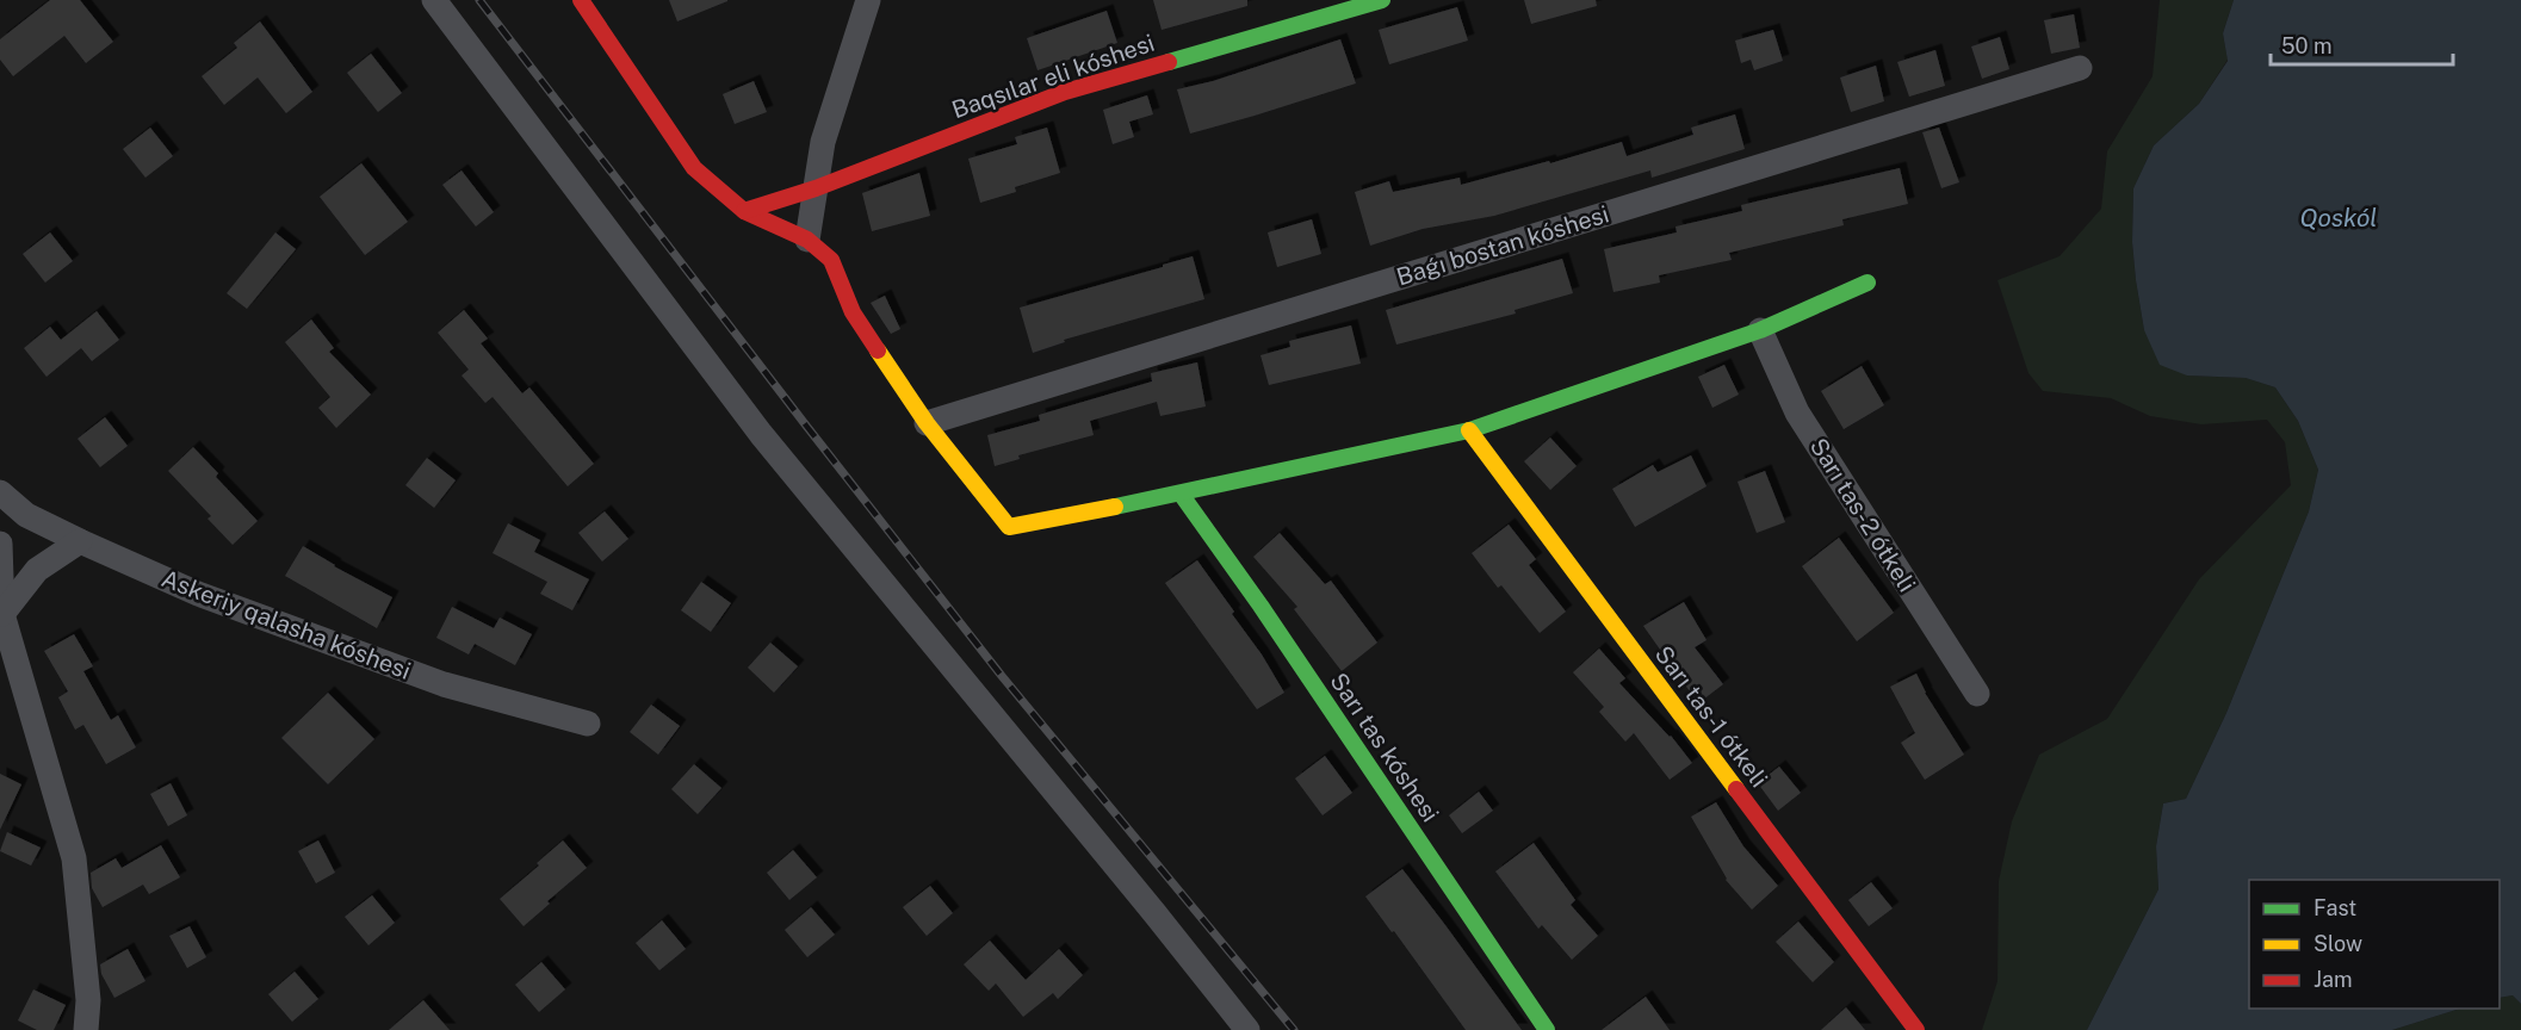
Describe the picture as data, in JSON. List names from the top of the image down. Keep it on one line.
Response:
{"streets":{"street":["Baqsılar eli kóshesi","Baǵı bostan kóshesi","Sarı tas-2 ótkeli","Askeriy qalasha kóshesi","Sarı tas-1 ótkeli","Sarı tas kóshesi"]},"water":["Qoskól"],"legend":["Fast","Slow","Jam"],"scale_bar":"50 m"}
